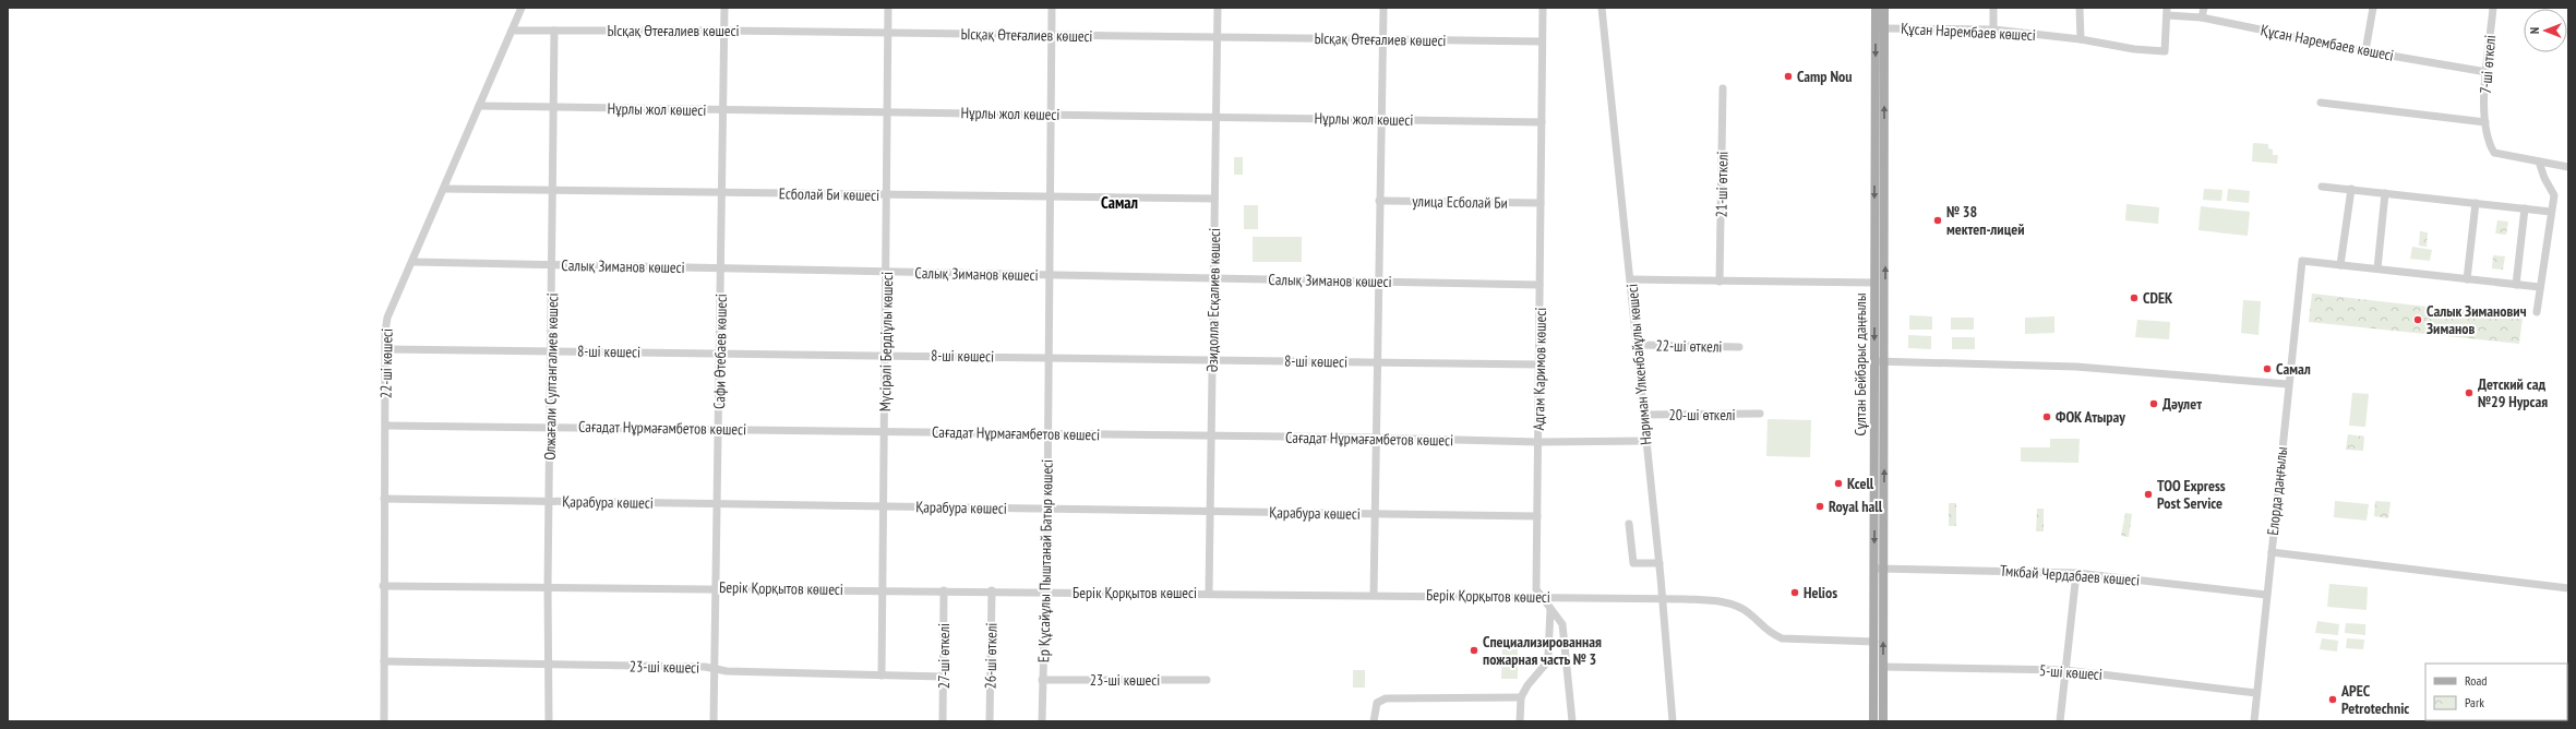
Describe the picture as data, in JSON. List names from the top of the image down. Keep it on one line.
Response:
{"streets":{"main road":["Сұлтан Бейбарыс даңғылы"],"street":["Ысқақ Өтеғалиев көшесі","Құсан Нарембаев көшесі","7-ші өткелі","Нұрлы жол көшесі","21-ші өткелі","Есболай Би көшесі","улица Есболай Би","Салық Зиманов көшесі","Әзидолла Есқалиев көшесі","Мүсірәлі Бердіұлы көшесі","22-ші өткелі","8-шi көшесi","Сафи Өтебаев көшесі","22-ші көшесі","Нариман Үлкенбайұлы көшесі","Адгам Каримов көшесі","Олжағали Султангалиев көшесі","20-ші өткелі","Сағадат Нұрмағамбетов көшесі","Елорда даңғылы","Қарабура көшесі","Ер Құсайұлы Пыштанай Батыр көшесі","Тмкбай Чердабаев көшесі","Берік Қорқытов көшесі","27-ші өткелі","26-ші өткелі","23-шi көшесi","5-ші көшесі"]},"crossings":[["Ысқақ Өтеғалиев көшесі","Әзидолла Есқалиев көшесі"],["Ысқақ Өтеғалиев көшесі","Мүсірәлі Бердіұлы көшесі"],["Ысқақ Өтеғалиев көшесі","Сафи Өтебаев көшесі"],["Ысқақ Өтеғалиев көшесі","22-ші көшесі"],["Ысқақ Өтеғалиев көшесі","Адгам Каримов көшесі"],["Ысқақ Өтеғалиев көшесі","Олжағали Султангалиев көшесі"],["Ысқақ Өтеғалиев көшесі","Ер Құсайұлы Пыштанай Батыр көшесі"],["Құсан Нарембаев көшесі","7-ші өткелі"],["Құсан Нарембаев көшесі","Сұлтан Бейбарыс даңғылы"],["Нұрлы жол көшесі","Әзидолла Есқалиев көшесі"],["Нұрлы жол көшесі","Мүсірәлі Бердіұлы көшесі"],["Нұрлы жол көшесі","Сафи Өтебаев көшесі"],["Нұрлы жол көшесі","22-ші көшесі"],["Нұрлы жол көшесі","Адгам Каримов көшесі"],["Нұрлы жол көшесі","Олжағали Султангалиев көшесі"],["Нұрлы жол көшесі","Ер Құсайұлы Пыштанай Батыр көшесі"],["Есболай Би көшесі","Әзидолла Есқалиев көшесі"],["Есболай Би көшесі","Мүсірәлі Бердіұлы көшесі"],["Есболай Би көшесі","Сафи Өтебаев көшесі"],["Есболай Би көшесі","22-ші көшесі"],["Есболай Би көшесі","Олжағали Султангалиев көшесі"],["Есболай Би көшесі","Ер Құсайұлы Пыштанай Батыр көшесі"],["улица Есболай Би","Адгам Каримов көшесі"],["Салық Зиманов көшесі","Әзидолла Есқалиев көшесі"],["Салық Зиманов көшесі","Мүсірәлі Бердіұлы көшесі"],["Салық Зиманов көшесі","Сафи Өтебаев көшесі"],["Салық Зиманов көшесі","22-ші көшесі"],["Салық Зиманов көшесі","Адгам Каримов көшесі"],["Салық Зиманов көшесі","Олжағали Султангалиев көшесі"],["Салық Зиманов көшесі","Ер Құсайұлы Пыштанай Батыр көшесі"],["Әзидолла Есқалиев көшесі","8-шi көшесi"],["Әзидолла Есқалиев көшесі","Сағадат Нұрмағамбетов көшесі"],["Әзидолла Есқалиев көшесі","Қарабура көшесі"],["Әзидолла Есқалиев көшесі","Берік Қорқытов көшесі"],["Мүсірәлі Бердіұлы көшесі","8-шi көшесi"],["Мүсірәлі Бердіұлы көшесі","Сағадат Нұрмағамбетов көшесі"],["Мүсірәлі Бердіұлы көшесі","Қарабура көшесі"],["Мүсірәлі Бердіұлы көшесі","Берік Қорқытов көшесі"],["Мүсірәлі Бердіұлы көшесі","23-шi көшесi"],["22-ші өткелі","Нариман Үлкенбайұлы көшесі"],["8-шi көшесi","Сафи Өтебаев көшесі"],["8-шi көшесi","22-ші көшесі"],["8-шi көшесi","Адгам Каримов көшесі"],["8-шi көшесi","Олжағали Султангалиев көшесі"],["8-шi көшесi","Ер Құсайұлы Пыштанай Батыр көшесі"],["Сафи Өтебаев көшесі","Сағадат Нұрмағамбетов көшесі"],["Сафи Өтебаев көшесі","Қарабура көшесі"],["Сафи Өтебаев көшесі","Берік Қорқытов көшесі"],["Сафи Өтебаев көшесі","23-шi көшесi"],["22-ші көшесі","Сағадат Нұрмағамбетов көшесі"],["22-ші көшесі","Қарабура көшесі"],["22-ші көшесі","Берік Қорқытов көшесі"],["22-ші көшесі","23-шi көшесi"],["Нариман Үлкенбайұлы көшесі","20-ші өткелі"],["Нариман Үлкенбайұлы көшесі","Сағадат Нұрмағамбетов көшесі"],["Нариман Үлкенбайұлы көшесі","Берік Қорқытов көшесі"],["Сұлтан Бейбарыс даңғылы","Тмкбай Чердабаев көшесі"],["Сұлтан Бейбарыс даңғылы","Берік Қорқытов көшесі"],["Сұлтан Бейбарыс даңғылы","5-ші көшесі"],["Адгам Каримов көшесі","Сағадат Нұрмағамбетов көшесі"],["Адгам Каримов көшесі","Қарабура көшесі"],["Адгам Каримов көшесі","Берік Қорқытов көшесі"],["Олжағали Султангалиев көшесі","Сағадат Нұрмағамбетов көшесі"],["Олжағали Султангалиев көшесі","Қарабура көшесі"],["Олжағали Султангалиев көшесі","Берік Қорқытов көшесі"],["Олжағали Султангалиев көшесі","23-шi көшесi"],["Сағадат Нұрмағамбетов көшесі","Ер Құсайұлы Пыштанай Батыр көшесі"],["Елорда даңғылы","Тмкбай Чердабаев көшесі"],["Елорда даңғылы","5-ші көшесі"],["Қарабура көшесі","Ер Құсайұлы Пыштанай Батыр көшесі"],["Ер Құсайұлы Пыштанай Батыр көшесі","Берік Қорқытов көшесі"],["Ер Құсайұлы Пыштанай Батыр көшесі","23-шi көшесi"],["Берік Қорқытов көшесі","27-ші өткелі"],["Берік Қорқытов көшесі","26-ші өткелі"],["27-ші өткелі","23-шi көшесi"]],"districts":["Самал"],"places":["Camp Nou","№ 38 мектеп-лицей","CDEK","Салык Зиманович Зиманов","Самал","Детский сад №29 Нурсая","Дәулет","ФОК Атырау","Kcell","ТОО Express Post Service","Royal hall","Helios","Специализированная пожарная часть № 3","APEC Petrotechnic"],"legend":["Road","Park"],"north":"left"}
